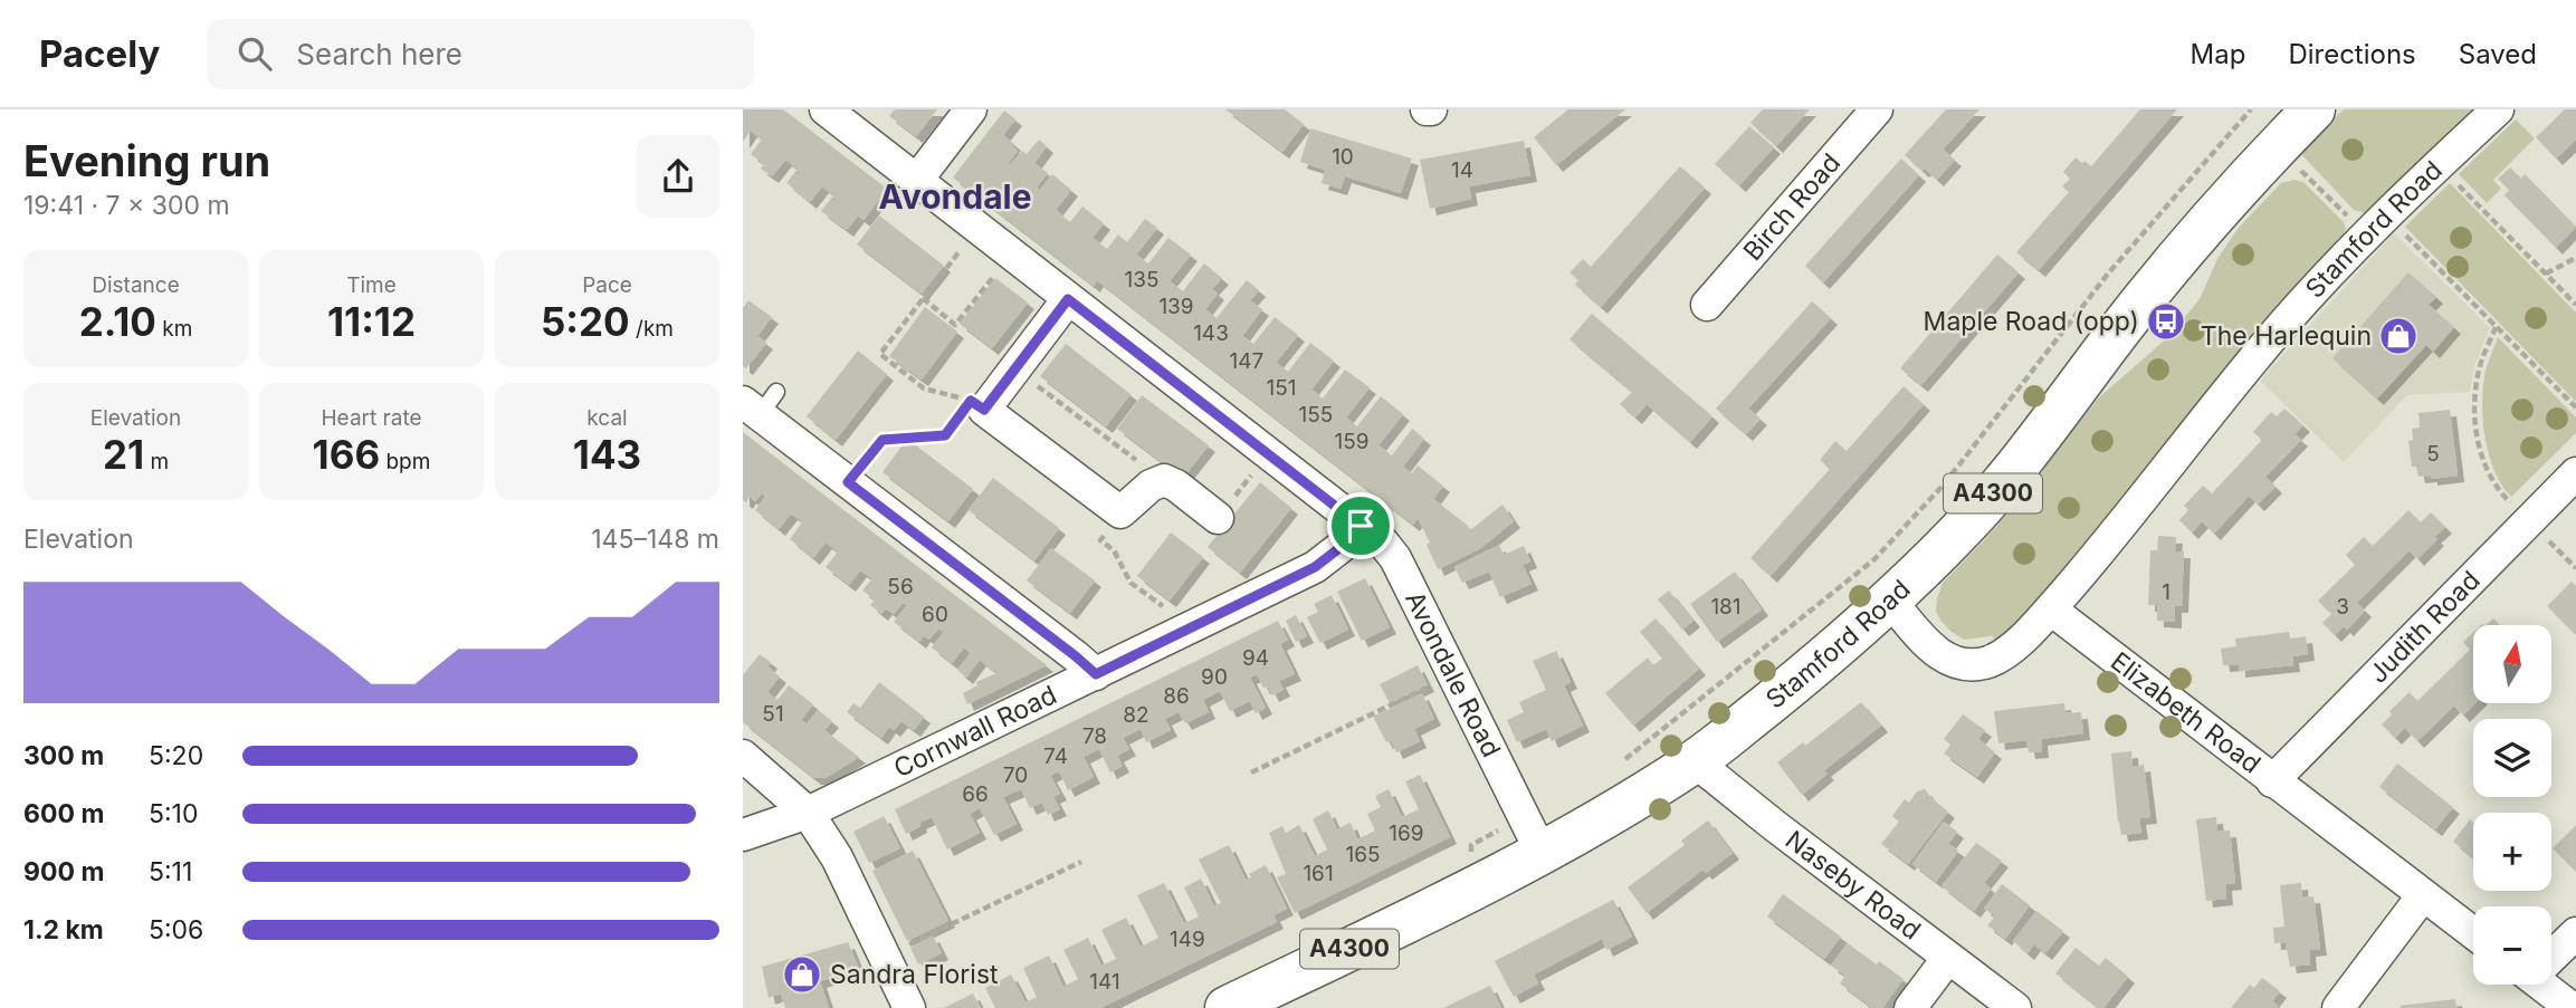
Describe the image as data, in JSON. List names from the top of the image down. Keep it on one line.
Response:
{"streets":{"main road":["Stamford Road","A4300"],"street":["Birch Road","Judith Road","Avondale Road","Elizabeth Road","Cornwall Road","Naseby Road"]},"crossings":[["Stamford Road","Avondale Road"],["Stamford Road","Elizabeth Road"],["Stamford Road","Naseby Road"],["Judith Road","Elizabeth Road"],["Avondale Road","Cornwall Road"]],"districts":["Avondale"],"places":{"bus stop":["Maple Road (opp)"],"shop":["The Harlequin","Sandra Florist"]},"house_numbers":["10","14","135","139","143","147","151","155","159","5","56","1","181","3","60","94","90","86","51","82","78","74","70","66","169","165","161","149","141"],"north":"top","page":{"header":"Pacely","search":"Search here","nav":["Map","Directions","Saved"],"heading":["Evening run","19:41 · 7 × 300 m"],"stats":[["Distance","2.10 km"],["Time","11:12"],["Pace","5:20 /km"],["Elevation","21 m"],["Heart rate","166 bpm"],["kcal","143"]],"chart":["Elevation","145–148 m"],"map_buttons":["+","−"],"list":[{"name":"300 m","note":"5:20"},{"name":"600 m","note":"5:10"},{"name":"900 m","note":"5:11"},{"name":"1.2 km","note":"5:06"}]}}
